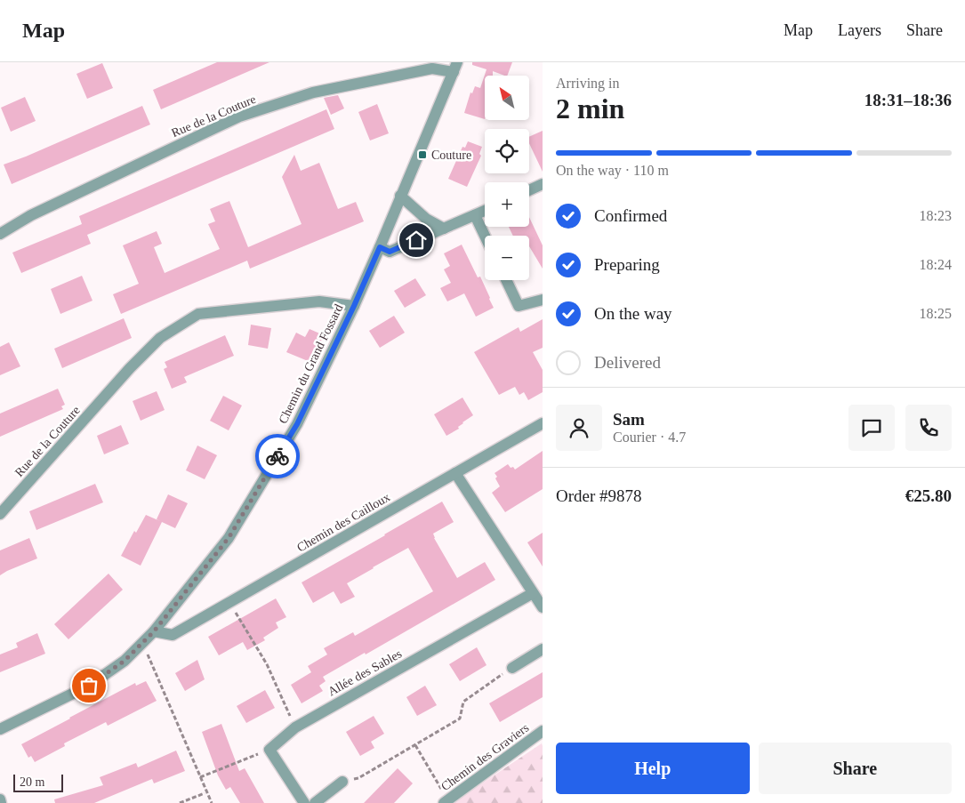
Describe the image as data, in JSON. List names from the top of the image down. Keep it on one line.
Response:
{"streets":{"street":["Rue de la Couture","Chemin du Grand Fossard","Chemin des Cailloux","Allée des Sables","Chemin des Graviers"]},"crossings":[["Rue de la Couture","Chemin du Grand Fossard"],["Chemin du Grand Fossard","Chemin des Cailloux"]],"places":{"transit":["Couture"]},"scale_bar":"20 m","north":"top left","page":{"header":"Map","nav":["Map","Layers","Share"],"heading":["2 min","Arriving in","18:31–18:36"],"panel":["Sam","Courier · 4.7","Order #9878","€25.80"],"map_buttons":["+","−"],"bar":"On the way · 110 m","list":[["Confirmed","18:23"],["Preparing","18:24"],["On the way","18:25"],"Delivered"],"buttons":["Help","Share"],"scale":"20 m"}}
